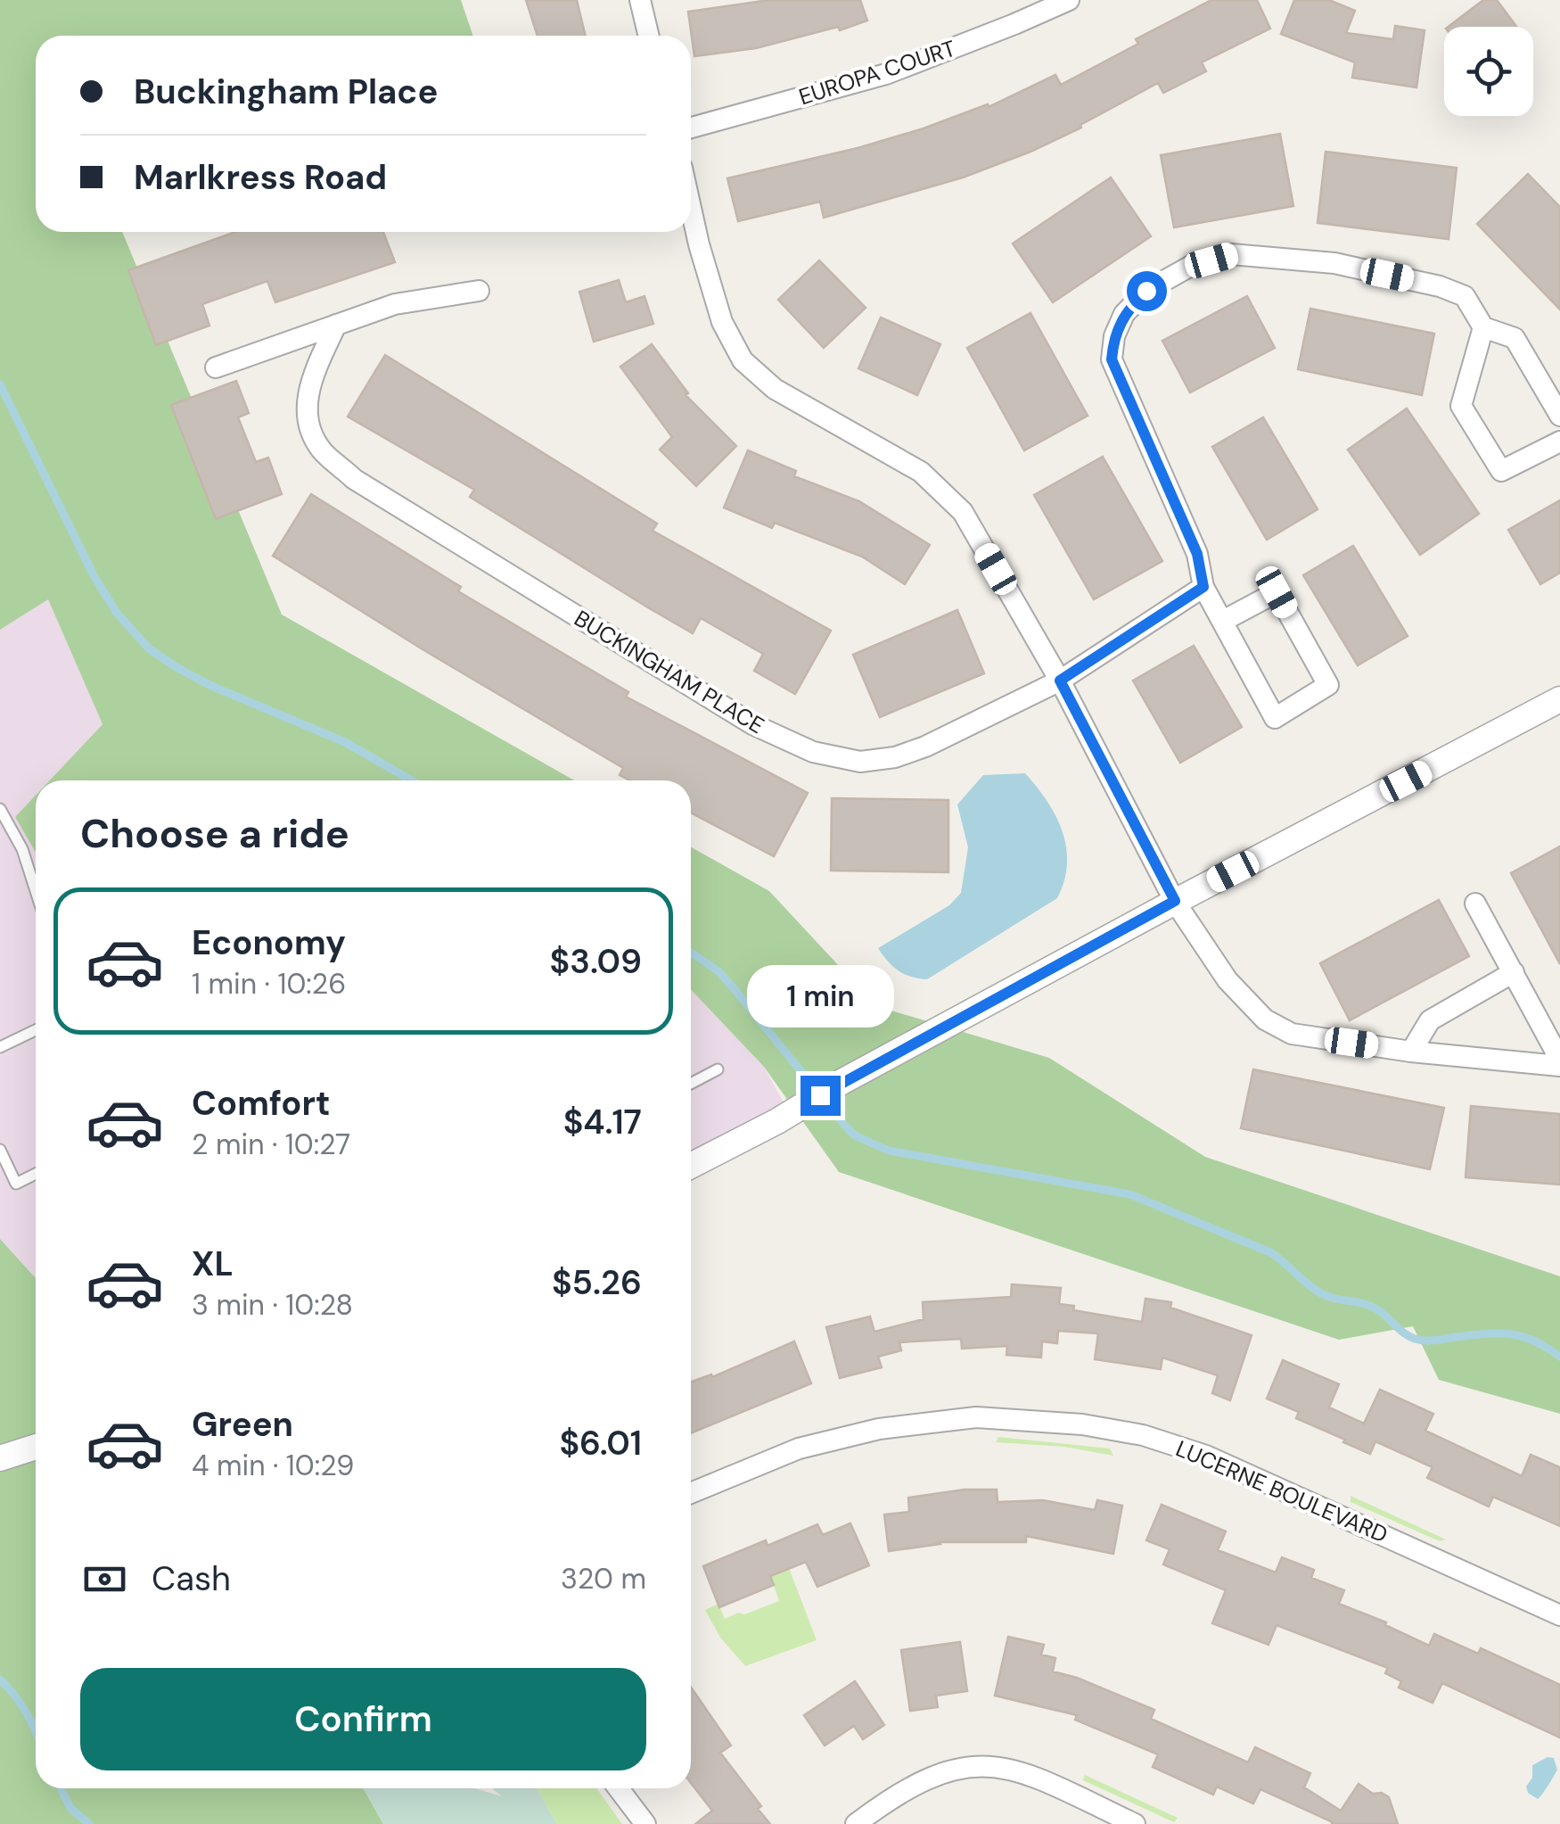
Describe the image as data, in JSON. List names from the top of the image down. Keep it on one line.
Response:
{"streets":{"street":["EUROPA COURT","BUCKINGHAM PLACE","LUCERNE BOULEVARD"]},"page":{"banner":["Buckingham Place","Marlkress Road"],"heading":"Choose a ride","list":[{"name":"Economy","note":"1 min · 10:26","value":"$3.09"},{"name":"Comfort","note":"2 min · 10:27","value":"$4.17"},{"name":"XL","note":"3 min · 10:28","value":"$5.26"},{"name":"Green","note":"4 min · 10:29","value":"$6.01"}],"bubble":"1 min","pay":["Cash","320 m"],"buttons":"Confirm"}}
